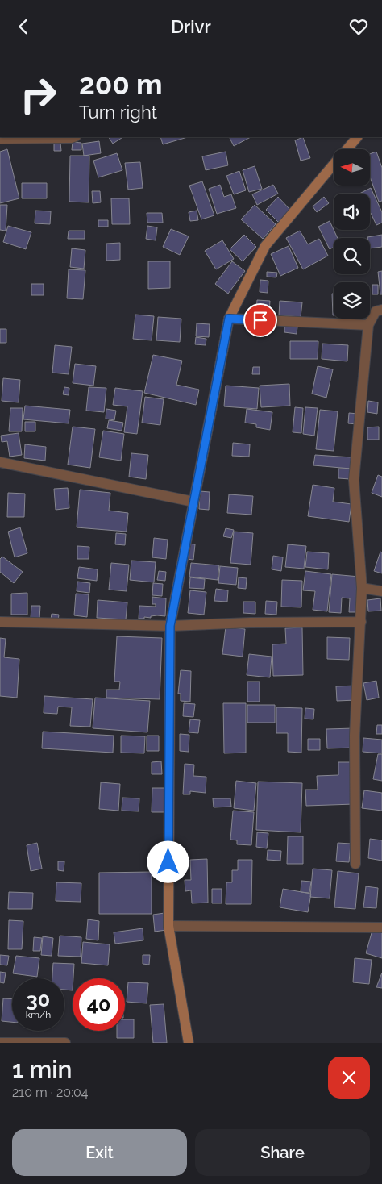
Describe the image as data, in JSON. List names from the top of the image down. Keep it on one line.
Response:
{"north":"left","page":{"header":"Drivr","turn":["200 m","Turn right"],"speed":"30 km/h","limit":"40","heading":["1 min","210 m · 20:04"],"buttons":["Exit","Share"]}}
